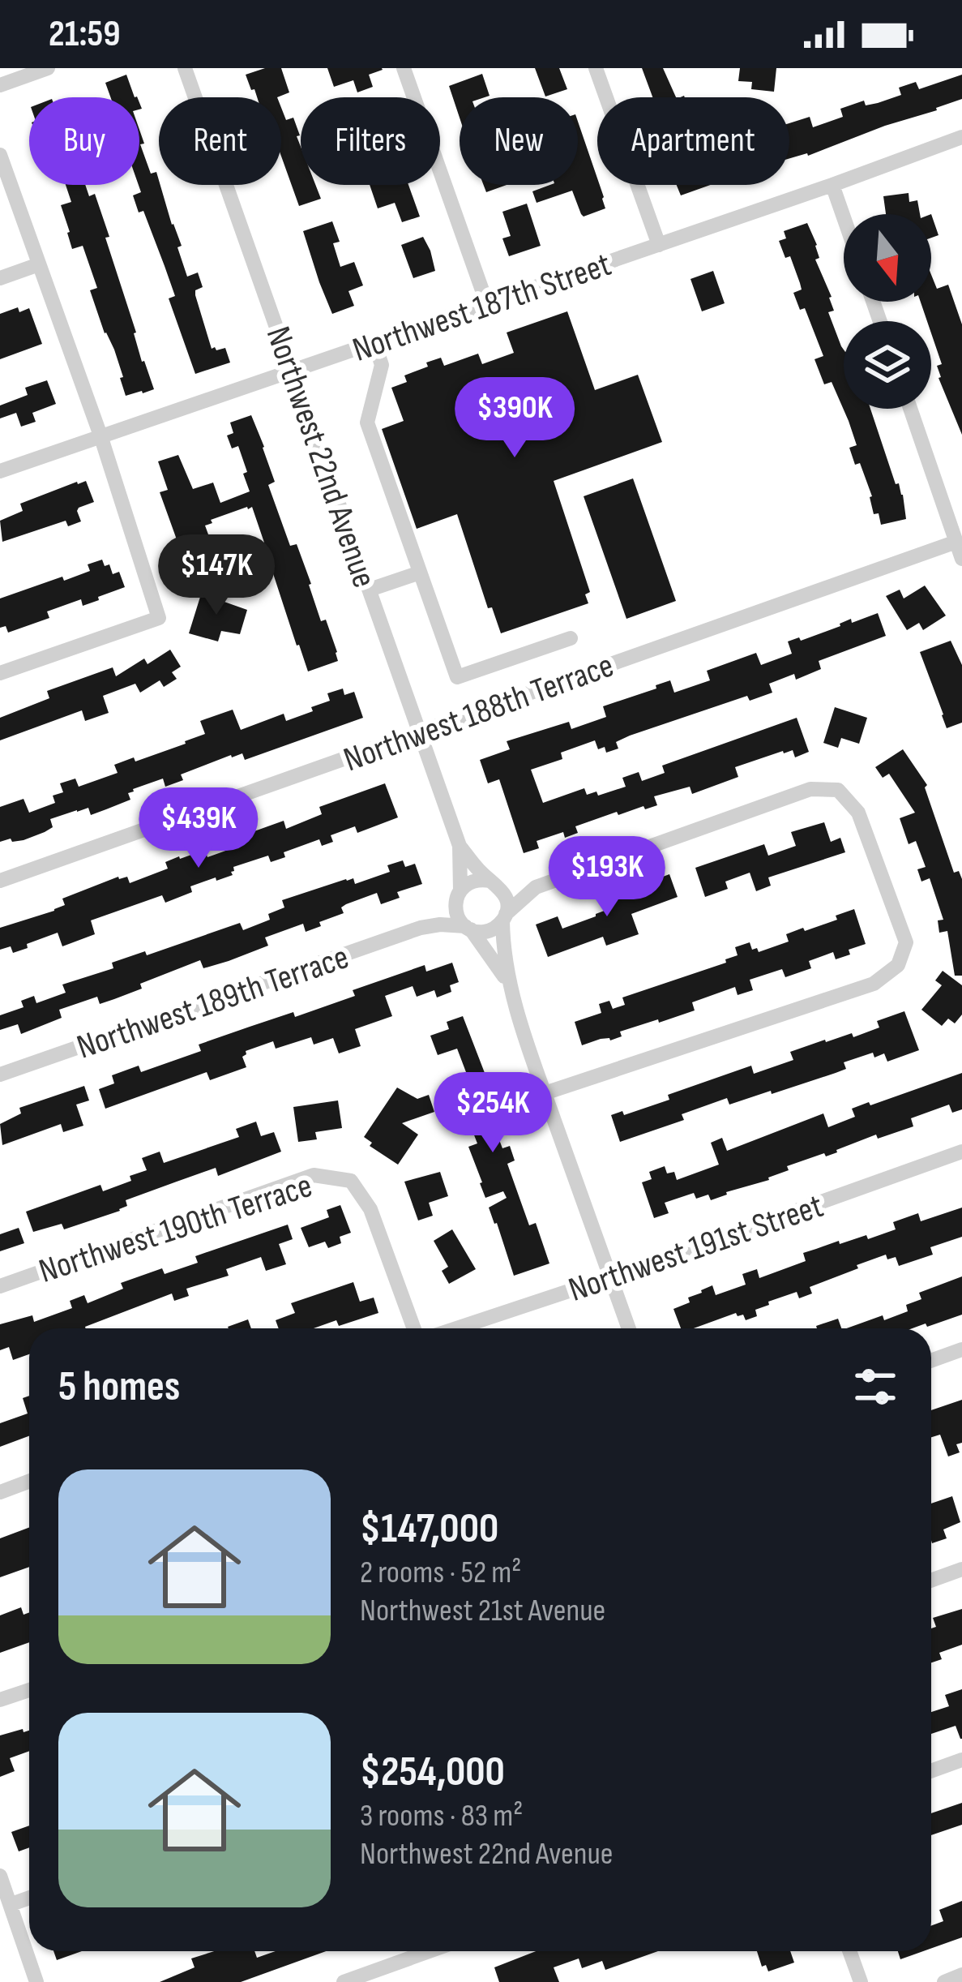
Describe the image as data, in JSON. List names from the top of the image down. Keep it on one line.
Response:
{"streets":{"street":["Northwest 187th Street","Northwest 22nd Avenue","Northwest 188th Terrace","Northwest 189th Terrace","Northwest 190th Terrace","Northwest 191st Street"]},"crossings":[["Northwest 187th Street","Northwest 22nd Avenue"],["Northwest 22nd Avenue","Northwest 188th Terrace"],["Northwest 22nd Avenue","Northwest 189th Terrace"]],"north":"bottom","page":{"status":"21:59","chip":["Buy","Rent","Filters","New","Apartment"],"price":["$390K","$147K","$439K","$193K","$254K"],"heading":"5 homes","list":[{"name":"$147,000","note":"2 rooms · 52 m² · Northwest 21st Avenue"},{"name":"$254,000","note":"3 rooms · 83 m² · Northwest 22nd Avenue"}]}}
